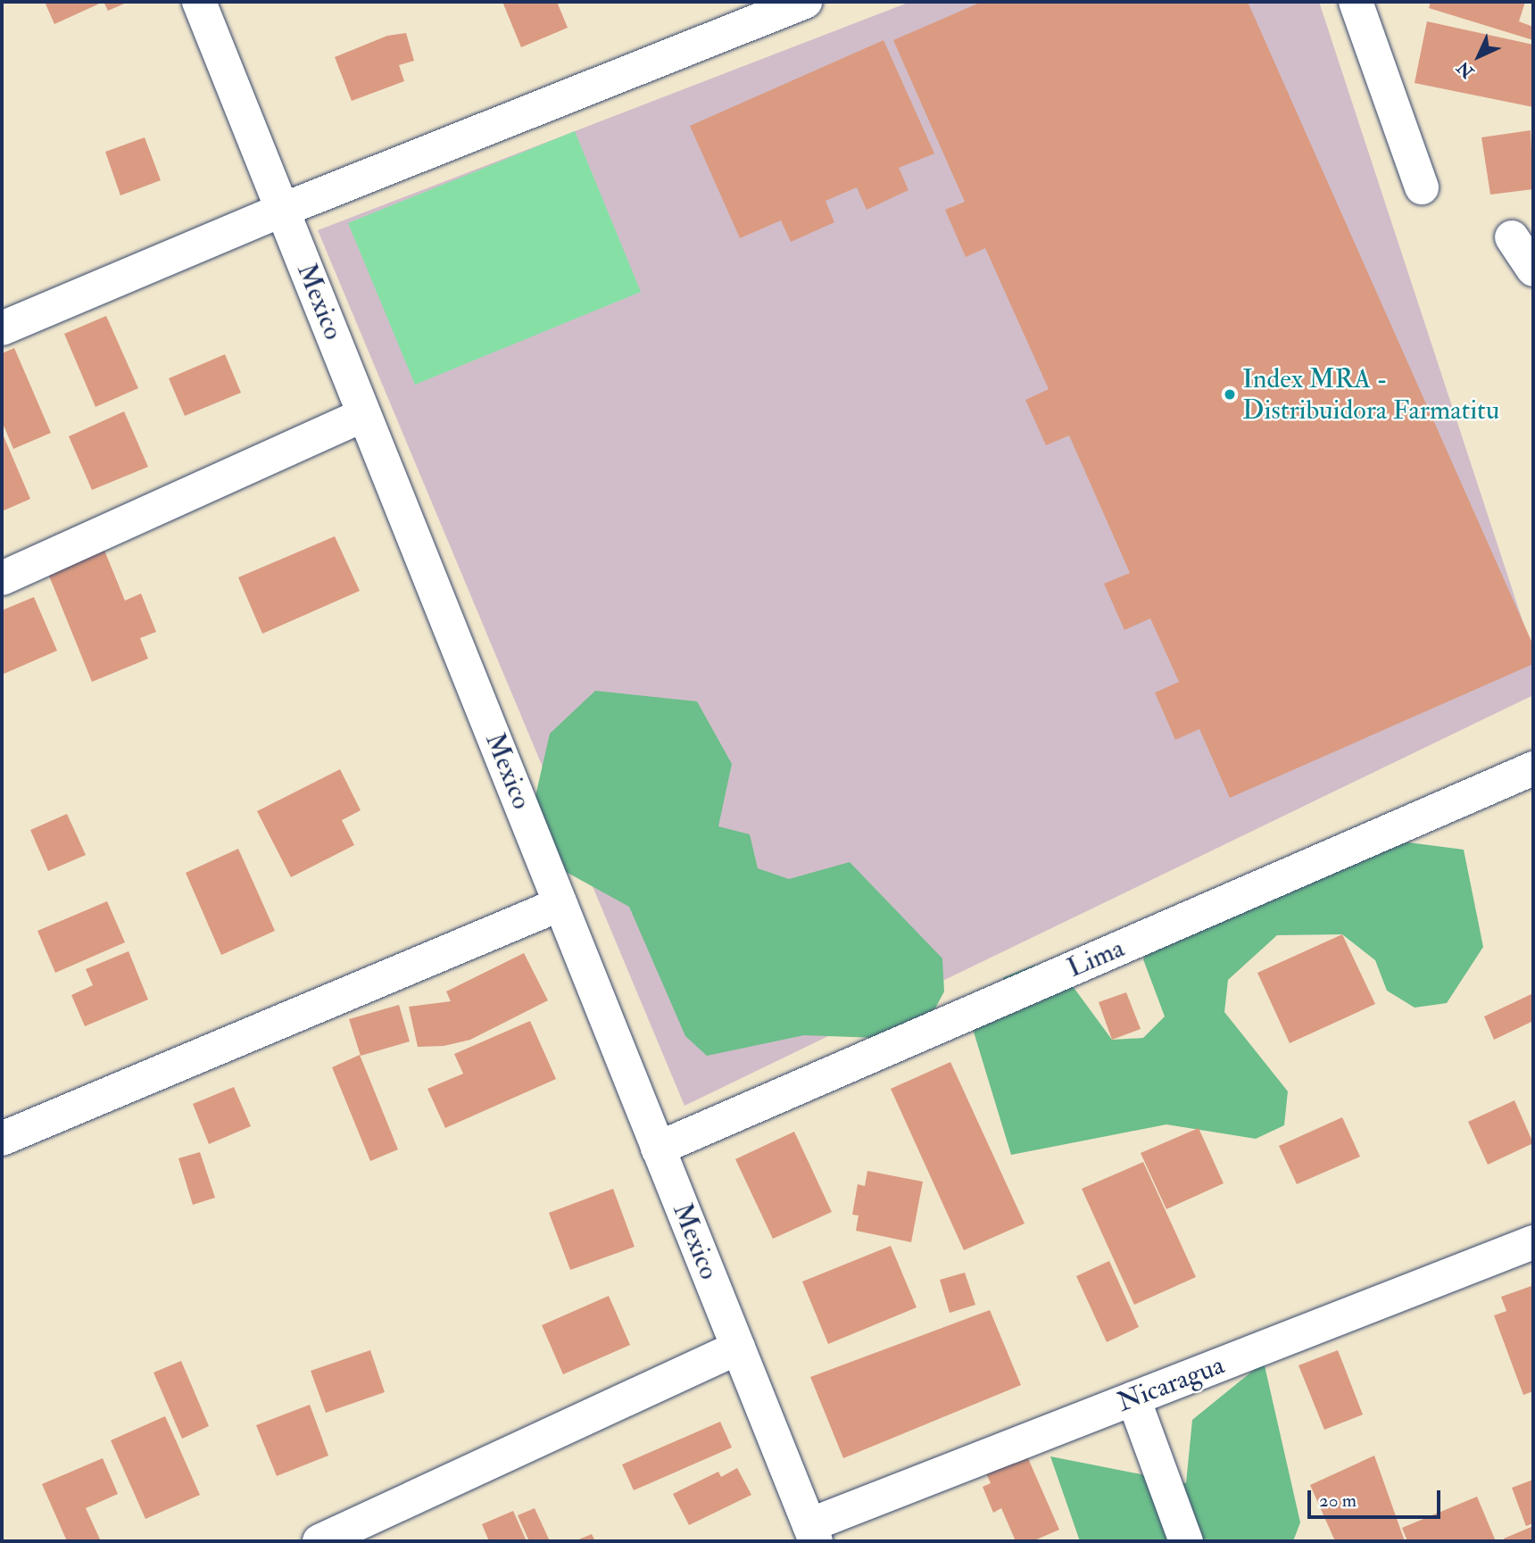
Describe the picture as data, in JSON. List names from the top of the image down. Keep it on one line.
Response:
{"streets":{"street":["Mexico","Lima","Nicaragua"]},"crossings":[["Mexico","Lima"],["Mexico","Nicaragua"]],"places":["Index MRA - Distribuidora Farmatitu"],"scale_bar":"20 m","north":"bottom left"}
